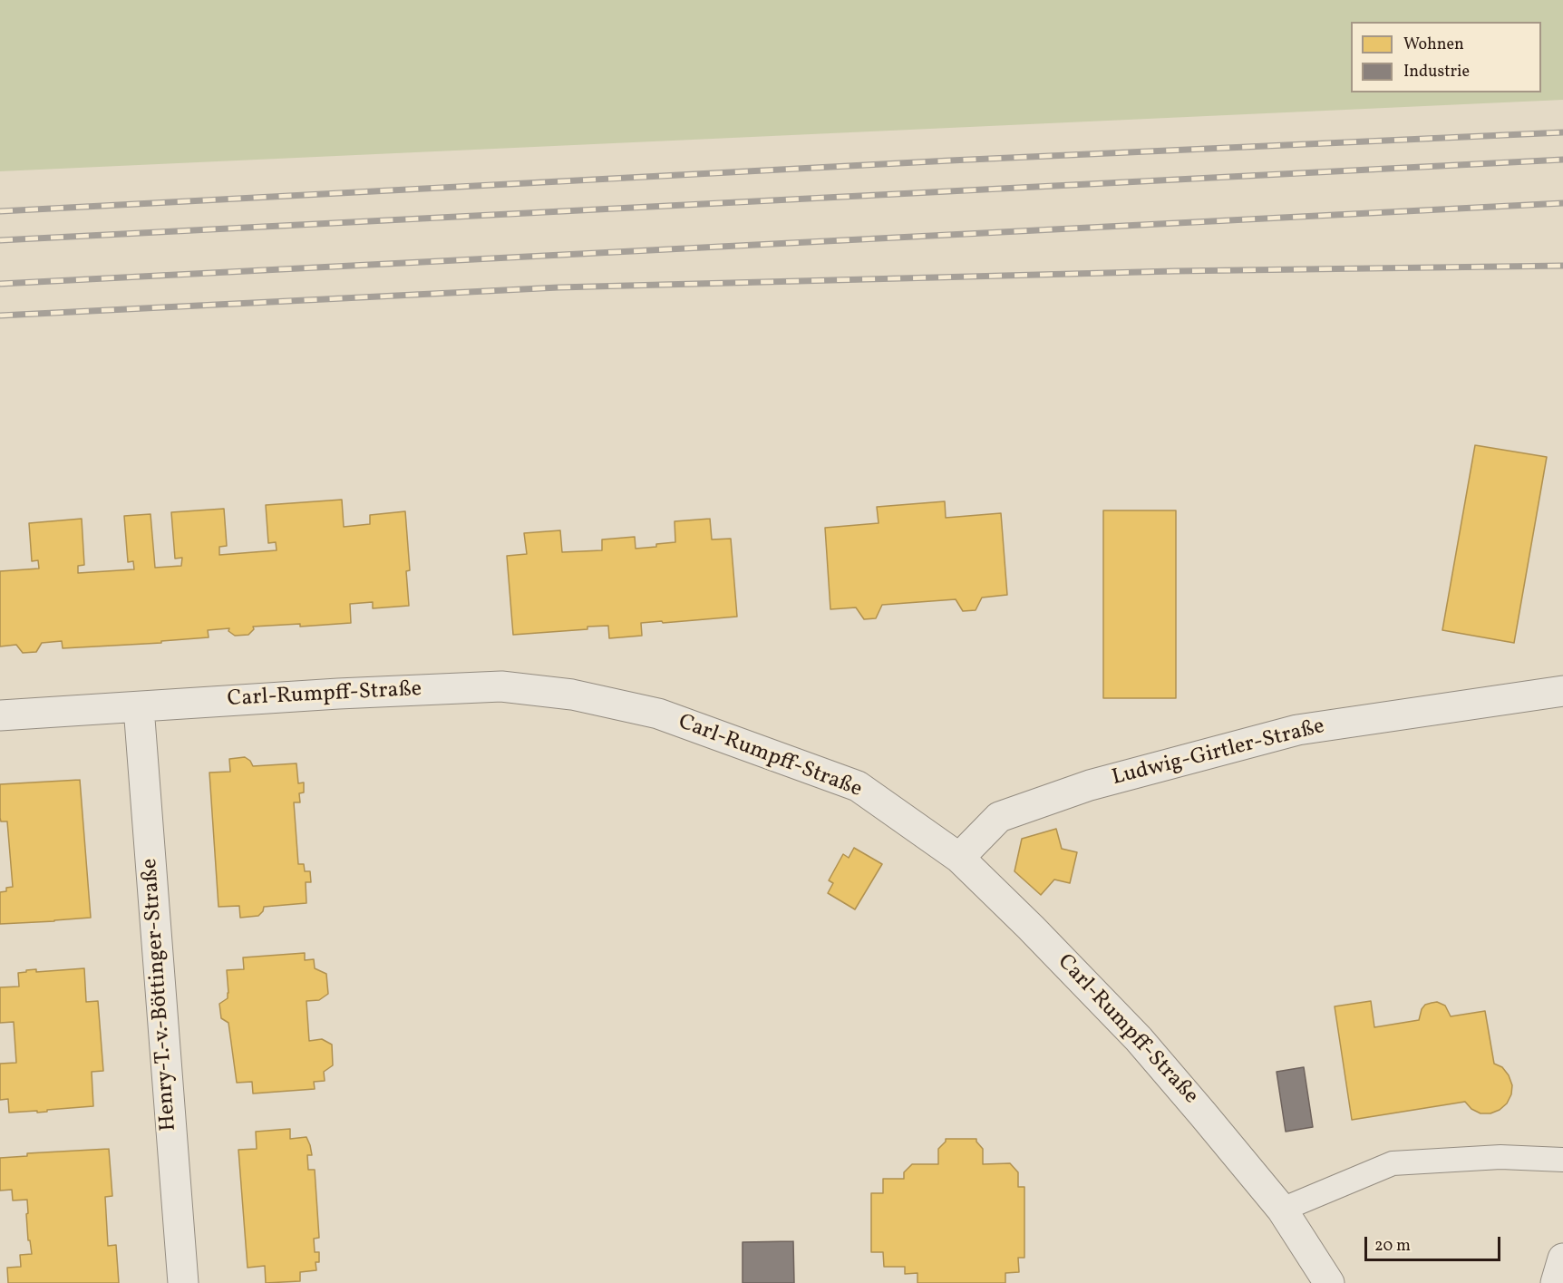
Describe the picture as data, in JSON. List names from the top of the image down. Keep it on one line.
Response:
{"streets":{"street":["Carl-Rumpff-Straße","Ludwig-Girtler-Straße","Henry-T.-v.-Böttinger-Straße"]},"crossings":[["Carl-Rumpff-Straße","Ludwig-Girtler-Straße"],["Carl-Rumpff-Straße","Henry-T.-v.-Böttinger-Straße"]],"legend":["Wohnen","Industrie"],"scale_bar":"20 m"}
